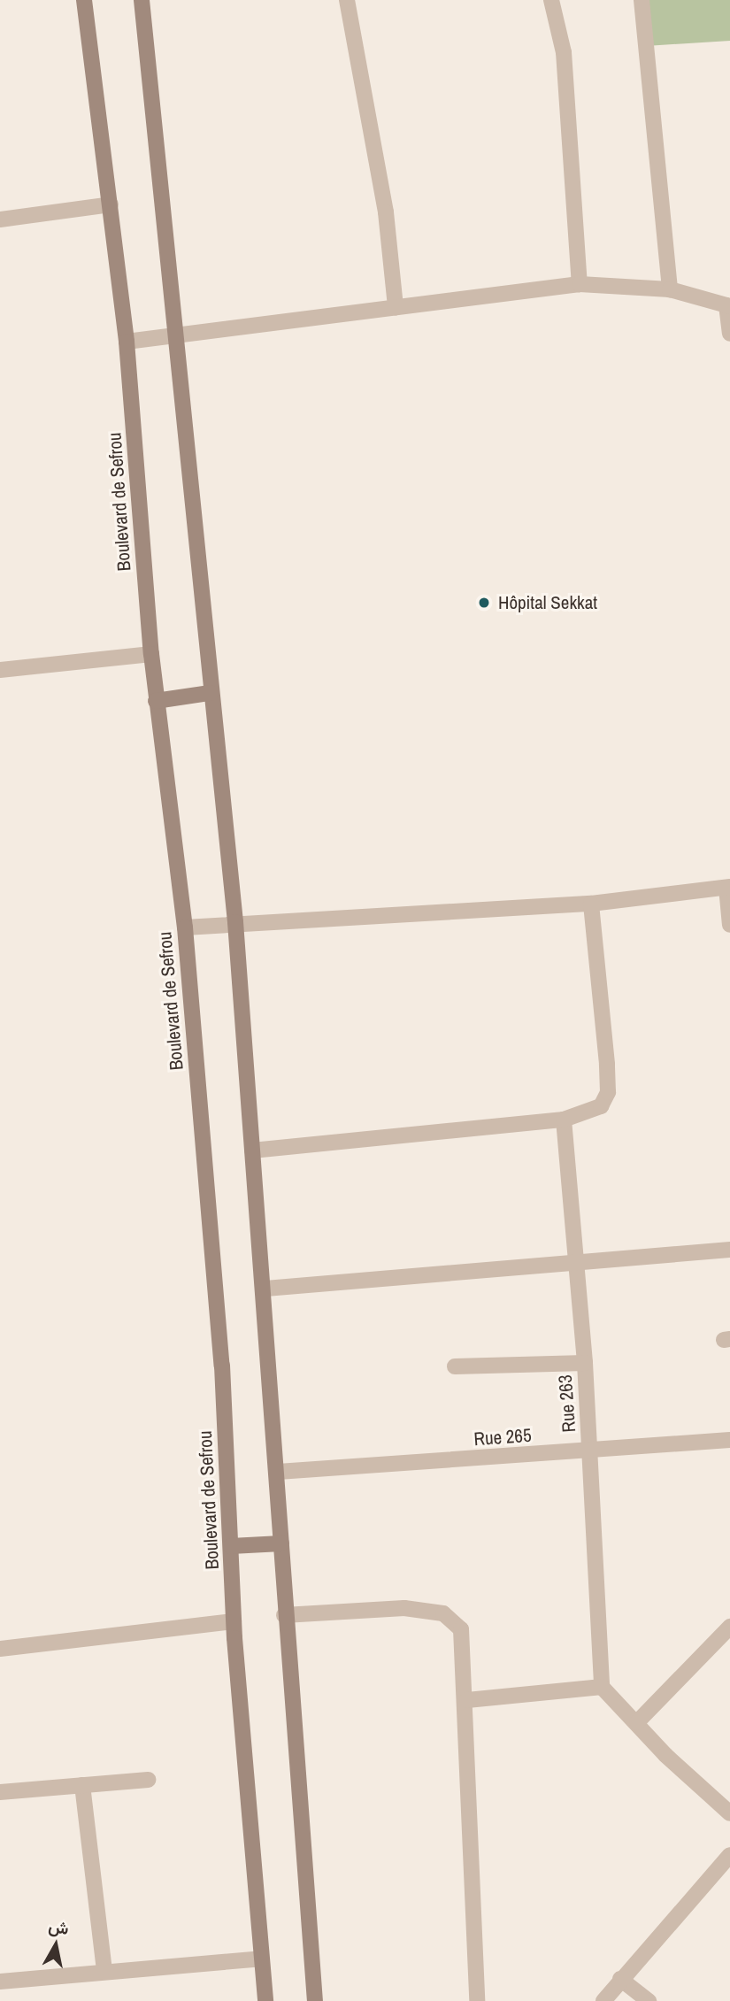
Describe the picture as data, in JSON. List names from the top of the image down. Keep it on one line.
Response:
{"streets":{"street":["Boulevard de Sefrou","Rue 263","Rue 265"]},"crossings":[["Rue 263","Rue 265"]],"places":["Hôpital Sekkat"],"north":"top"}
